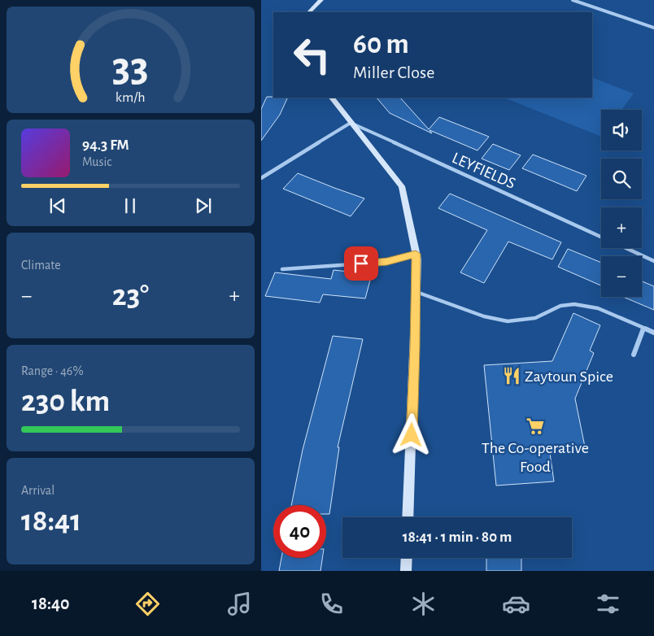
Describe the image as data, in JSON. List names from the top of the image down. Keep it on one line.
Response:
{"streets":{"street":["LEYFIELDS"]},"places":{"restaurant":["Zaytoun Spice"],"supermarket":["The Co-operative Food"]},"page":{"turn":["60 m","Miller Close"],"map_buttons":["+","−"],"song":["94.3 FM","Music"],"tile":["Climate",["Range · 46%","230 km"],["Arrival","18:41"]],"heat":["−","23°","+"],"limit":"40","trip":"18:41 · 1 min · 80 m","tabs":"18:40","gauge":["33","km/h"]}}
